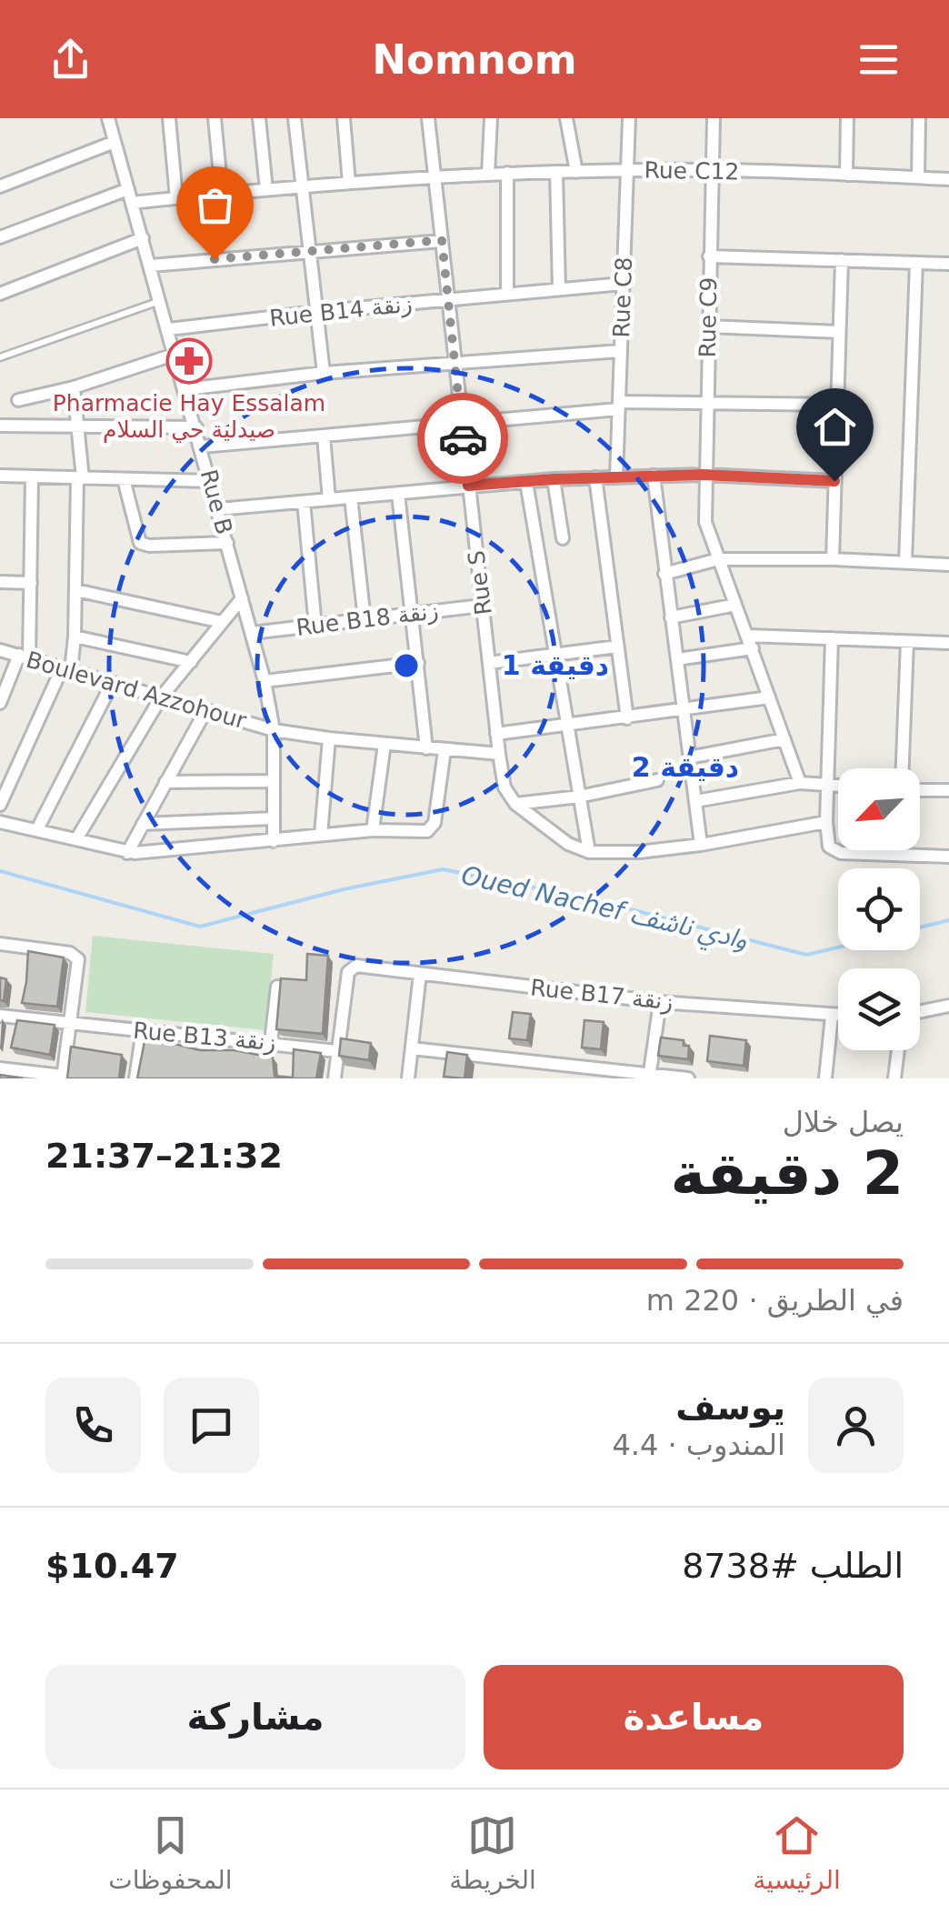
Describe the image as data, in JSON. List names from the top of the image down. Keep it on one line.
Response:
{"streets":{"street":["Rue C12","Rue C8","Rue B14 زنقة","Rue C9","Rue B","Rue S","Rue B18 زنقة","Boulevard Azzohour","Rue B17 زنقة","Rue B13 زنقة"]},"crossings":[["Rue C12","Rue C8"],["Rue C12","Rue C9"],["Rue C12","Rue B"],["Rue C12","Rue S"],["Rue C8","Rue B14 زنقة"],["Rue B14 زنقة","Rue B"],["Rue B14 زنقة","Rue S"],["Rue B","Rue B18 زنقة"],["Rue B","Boulevard Azzohour"],["Rue S","Rue B18 زنقة"],["Rue S","Boulevard Azzohour"],["Rue B17 زنقة","Rue B13 زنقة"]],"water":["Oued Nachef وادي ناشف"],"places":{"pharmacy":["Pharmacie Hay Essalam صيدلية حي السلام"]},"north":"bottom left","page":{"header":"Nomnom","heading":["2 دقيقة","يصل خلال","21:32–21:37"],"panel":["يوسف","المندوب · 4.4","الطلب #8738","$10.47"],"bar":"في الطريق · 220 m","buttons":["مساعدة","مشاركة"],"tabs":["الرئيسية","الخريطة","المحفوظات"]},"rings":["1 دقيقة","2 دقيقة"]}
